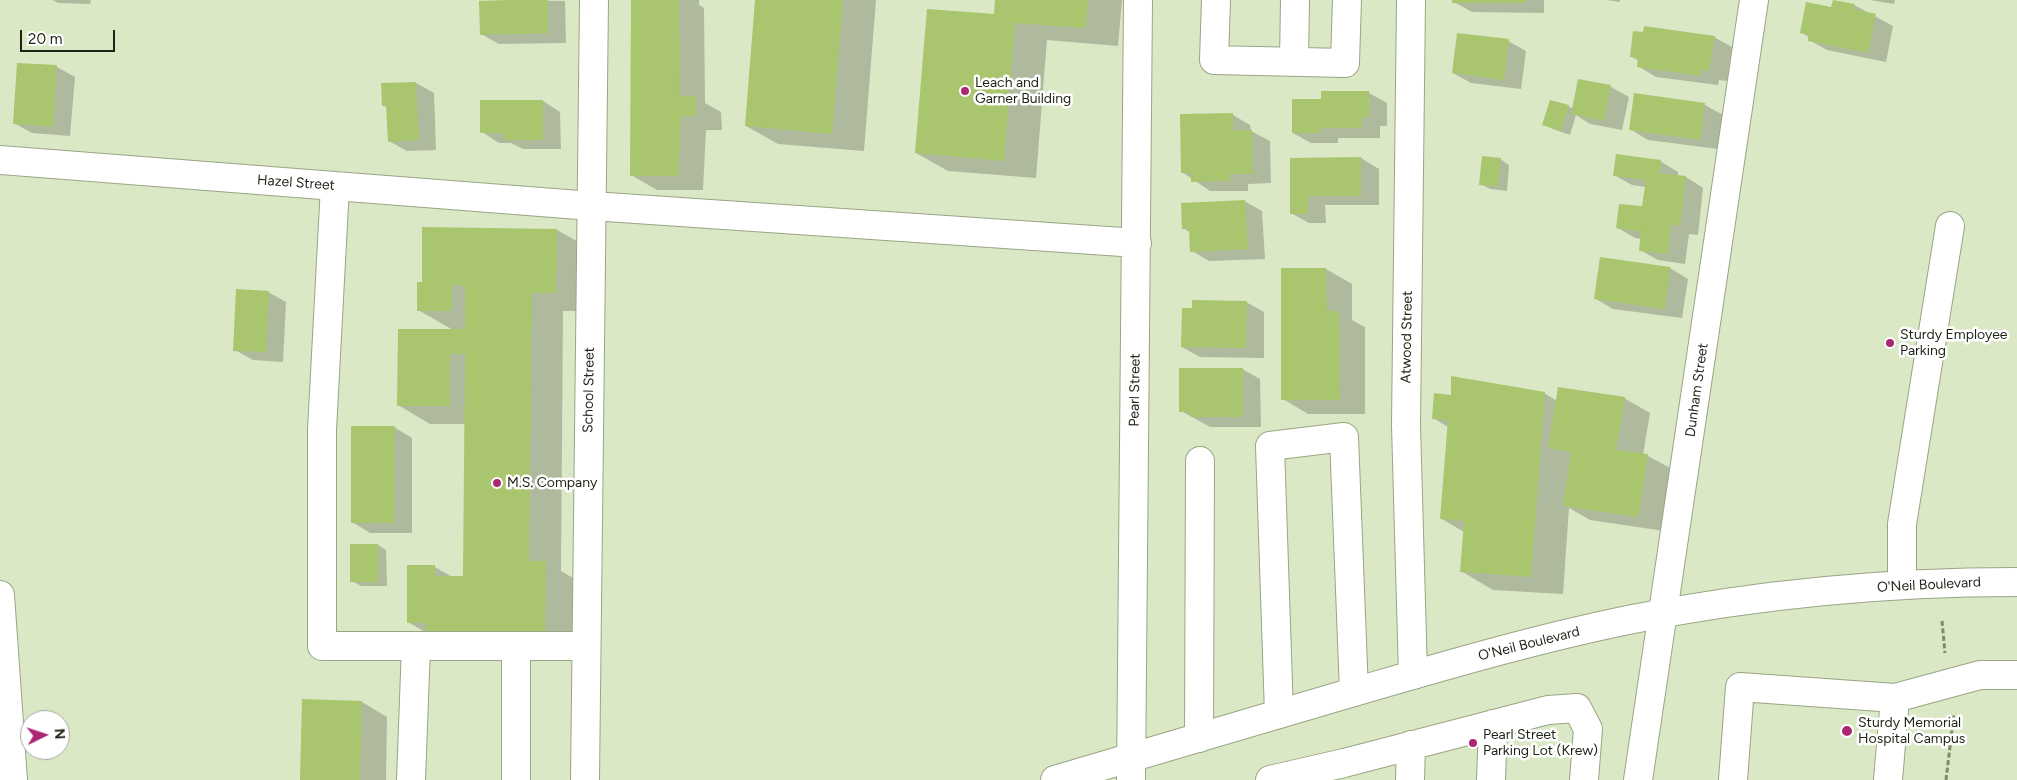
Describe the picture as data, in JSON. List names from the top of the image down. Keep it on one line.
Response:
{"streets":{"street":["Hazel Street","Atwood Street","School Street","Pearl Street","Dunham Street","O'Neil Boulevard"]},"crossings":[["Hazel Street","School Street"],["Hazel Street","Pearl Street"],["Atwood Street","O'Neil Boulevard"],["Pearl Street","O'Neil Boulevard"],["Dunham Street","O'Neil Boulevard"]],"places":["Leach and Garner Building","Sturdy Employee Parking","M.S. Company","Sturdy Memorial Hospital Campus","Pearl Street Parking Lot (Krew)"],"scale_bar":"20 m","north":"right"}
